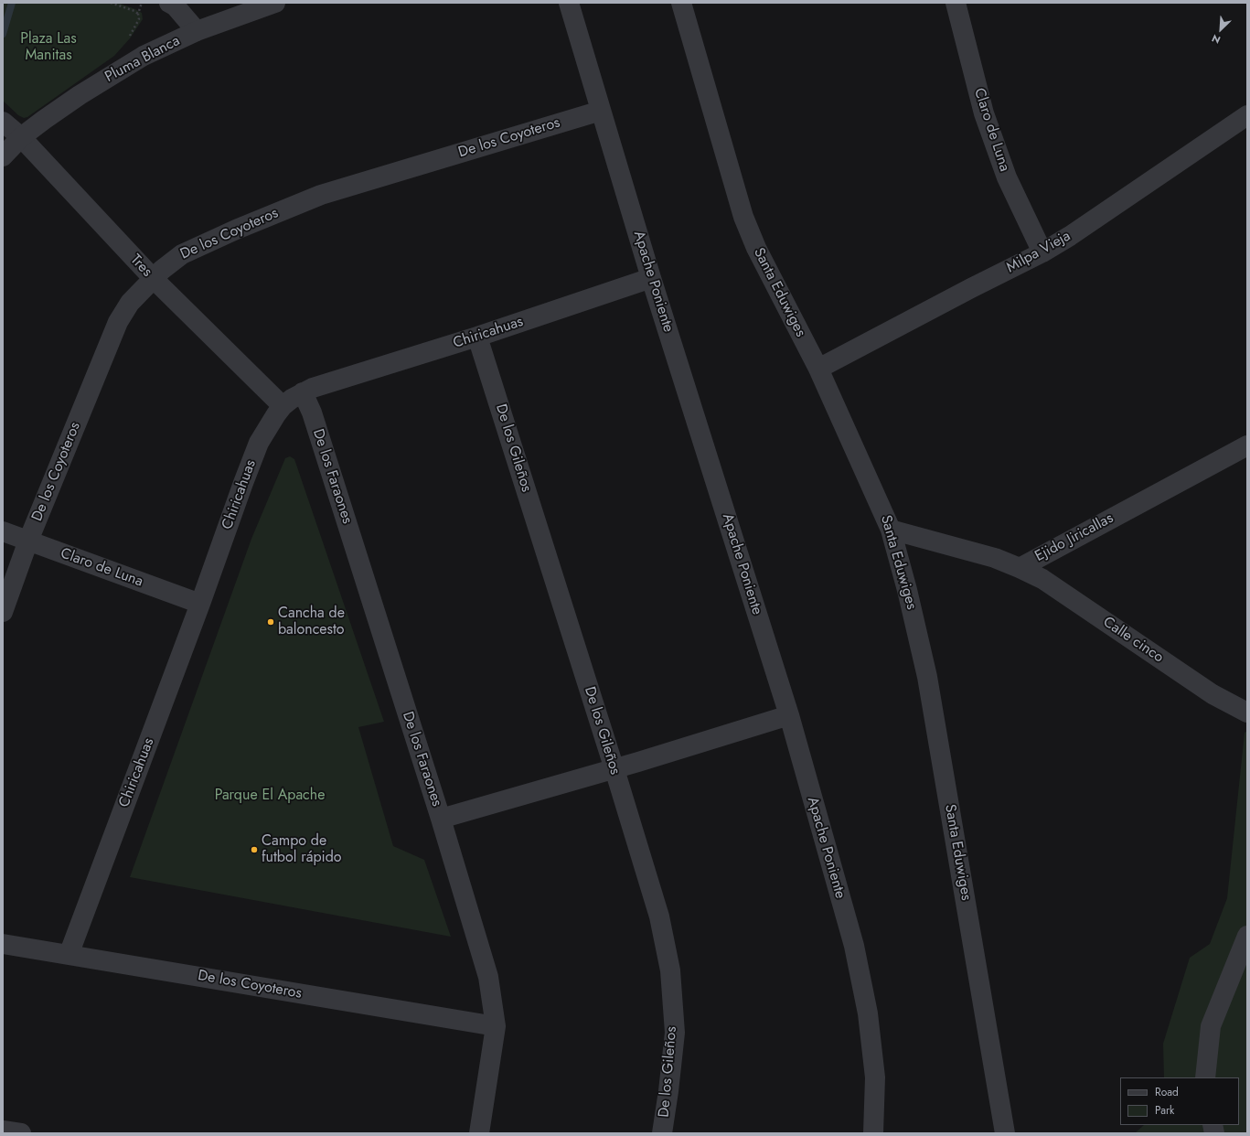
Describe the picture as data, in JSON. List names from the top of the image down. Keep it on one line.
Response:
{"streets":{"street":["Pluma Blanca","Claro de Luna","De los Coyoteros","Milpa Vieja","Tres","Apache Poniente","Santa Eduwiges","Chiricahuas","De los Gileños","De los Faraones","Ejido Jiricallas","Calle cinco"]},"crossings":[["Pluma Blanca","Tres"],["Claro de Luna","De los Coyoteros"],["Claro de Luna","Milpa Vieja"],["Claro de Luna","Chiricahuas"],["De los Coyoteros","Tres"],["De los Coyoteros","Apache Poniente"],["De los Coyoteros","Chiricahuas"],["De los Coyoteros","De los Faraones"],["Milpa Vieja","Santa Eduwiges"],["Tres","Chiricahuas"],["Apache Poniente","Chiricahuas"],["Santa Eduwiges","Ejido Jiricallas"],["Chiricahuas","De los Gileños"],["Chiricahuas","De los Faraones"],["Ejido Jiricallas","Calle cinco"]],"parks":["Plaza Las Manitas","Parque El Apache"],"places":["Cancha de baloncesto","Campo de futbol rápido"],"legend":["Road","Park"],"north":"bottom left"}
